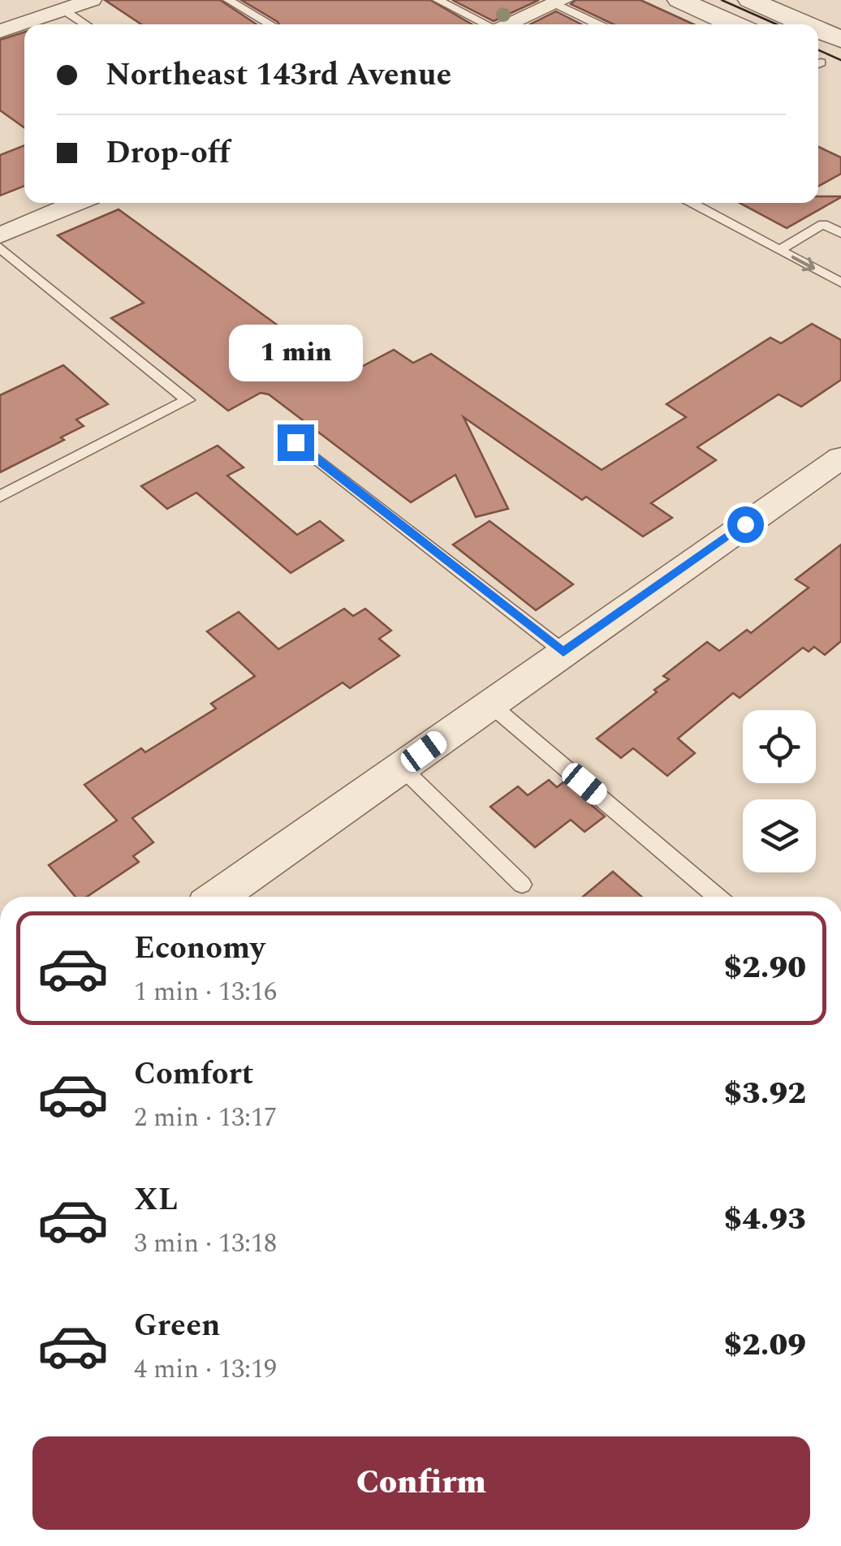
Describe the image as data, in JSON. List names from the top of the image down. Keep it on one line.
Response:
{"page":{"banner":["Northeast 143rd Avenue","Drop-off"],"bubble":"1 min","list":[{"name":"Economy","note":"1 min · 13:16","value":"$2.90"},{"name":"Comfort","note":"2 min · 13:17","value":"$3.92"},{"name":"XL","note":"3 min · 13:18","value":"$4.93"},{"name":"Green","note":"4 min · 13:19","value":"$2.09"}],"buttons":"Confirm"}}
